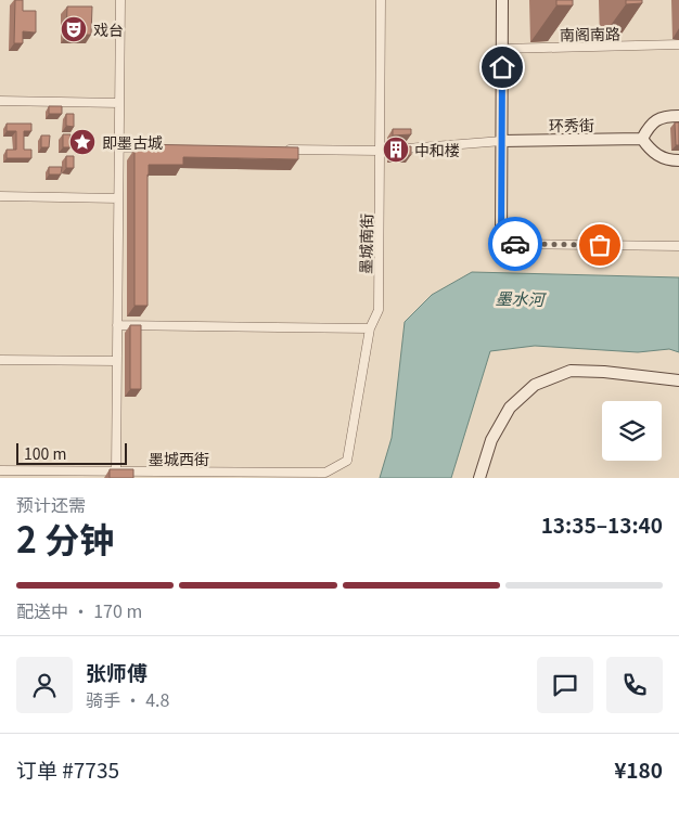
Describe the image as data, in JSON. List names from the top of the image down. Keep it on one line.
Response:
{"streets":{"street":["南阁南路","环秀街","墨城南街","墨城西街"]},"crossings":[["墨城南街","墨城西街"]],"water":["墨水河"],"places":{"theatre":["戏台"],"place":["即墨古城"],"building":["中和楼"]},"scale_bar":"100 m","page":{"scale":"100 m","heading":["2 分钟","预计还需","13:35–13:40"],"panel":["张师傅","骑手 · 4.8","订单 #7735","¥180"],"bar":"配送中 · 170 m"}}
